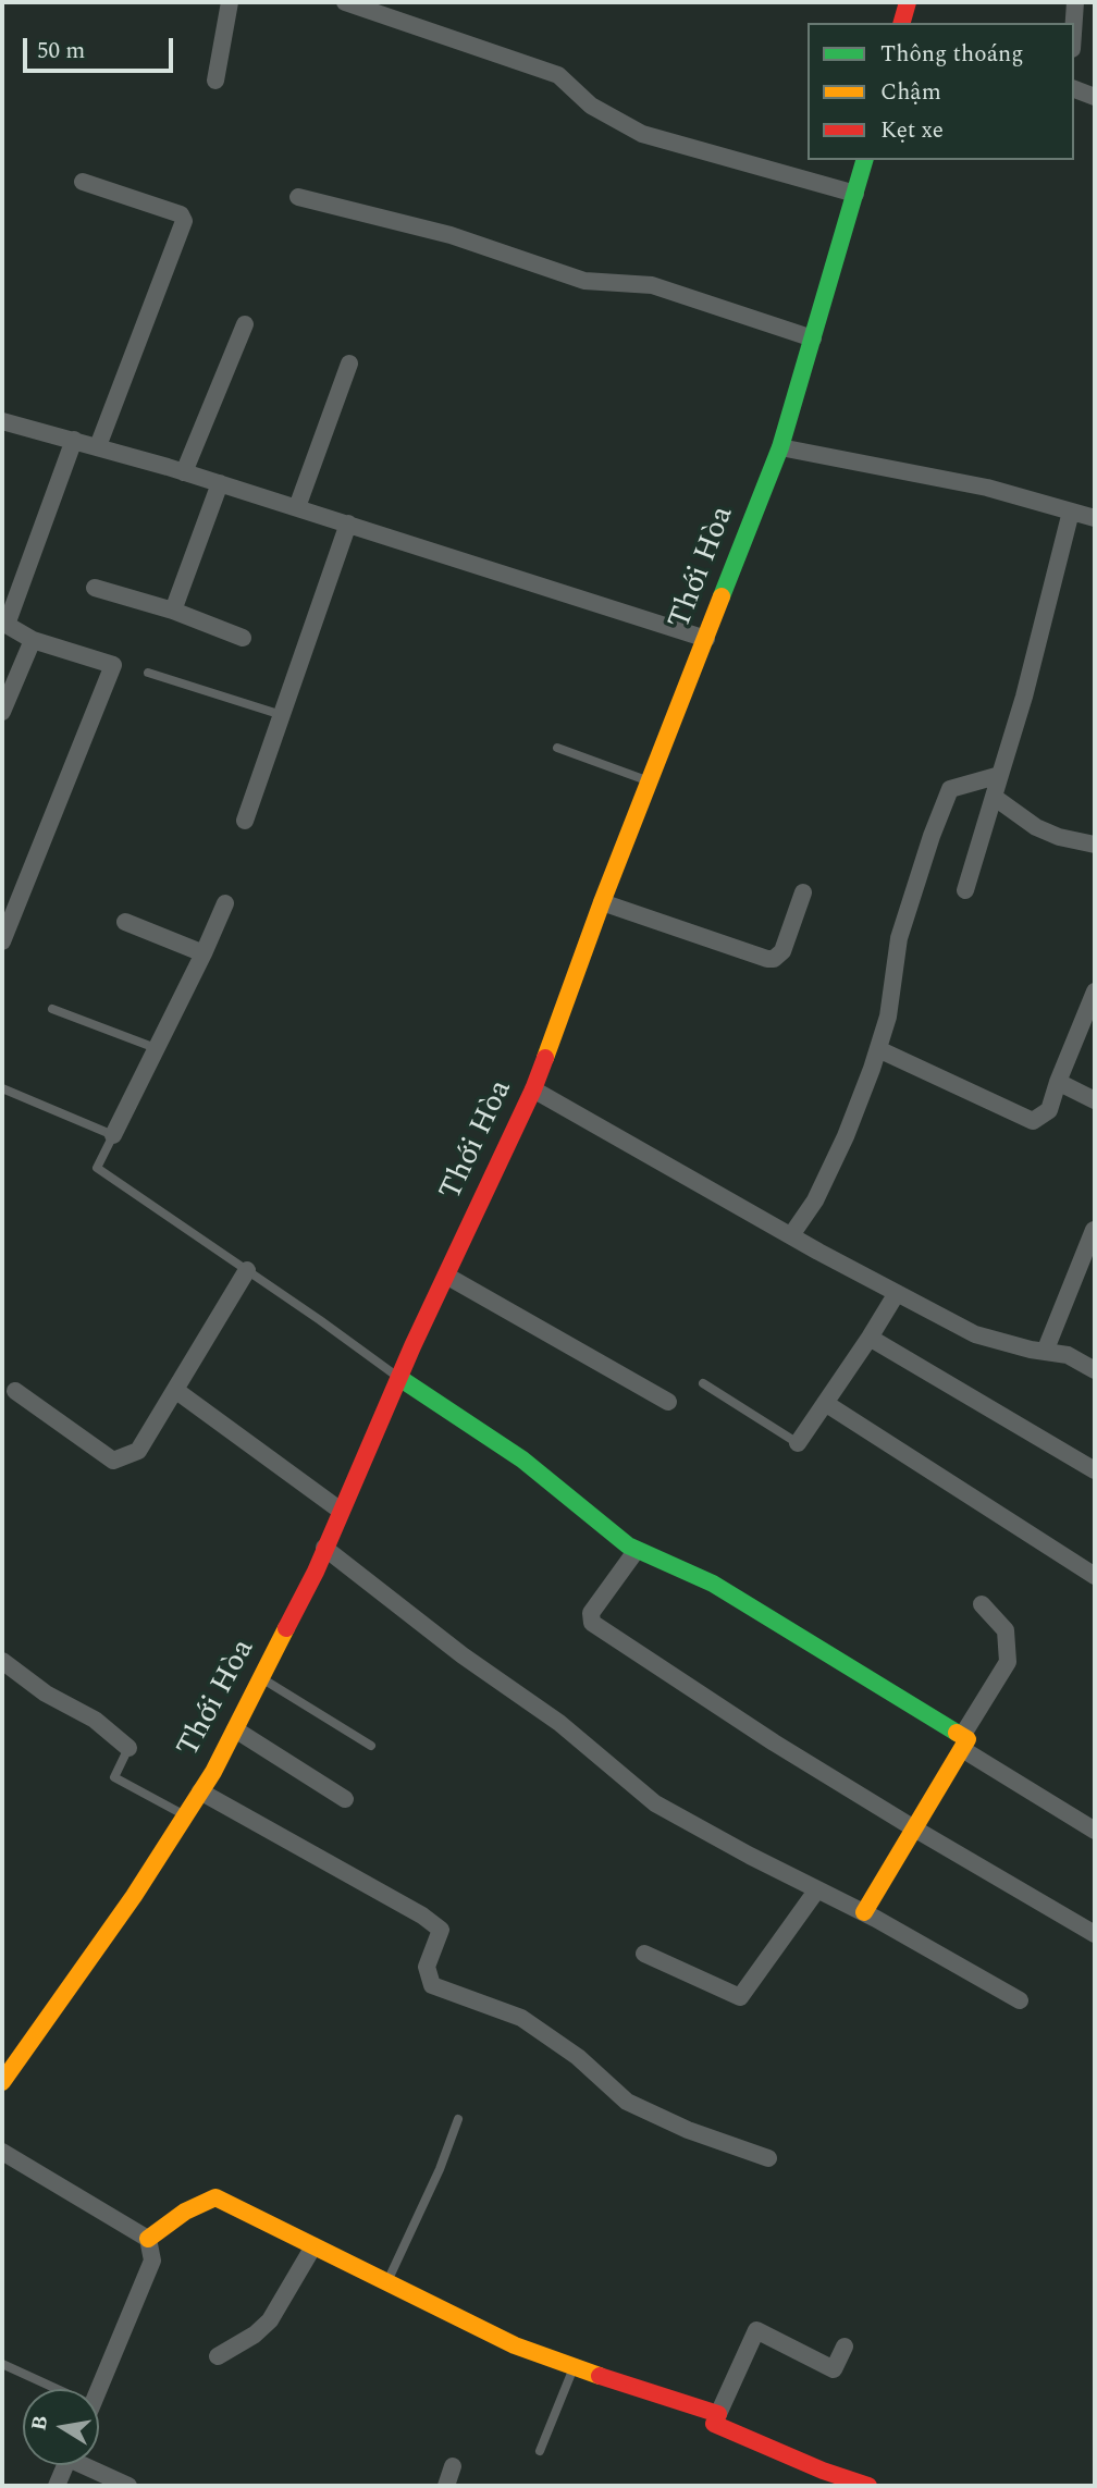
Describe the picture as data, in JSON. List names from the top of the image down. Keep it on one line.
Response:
{"streets":{"street":["Thới Hòa"]},"legend":["Thông thoáng","Chậm","Kẹt xe"],"scale_bar":"50 m","north":"left"}
